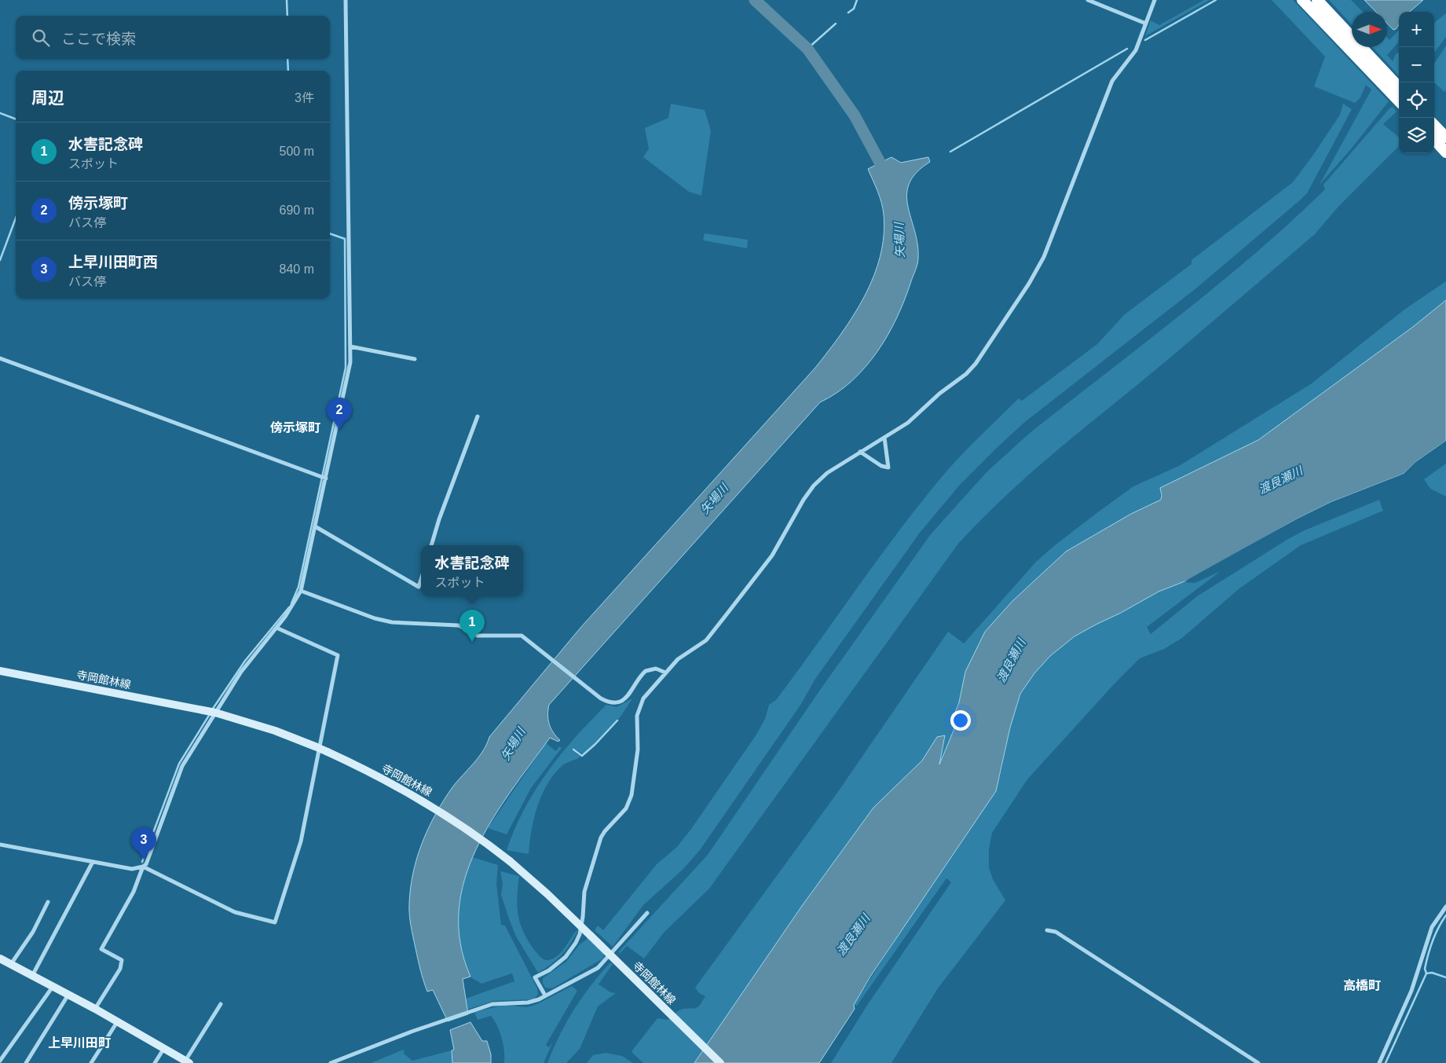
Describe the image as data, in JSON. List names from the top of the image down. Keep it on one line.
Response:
{"streets":{"main road":["寺岡館林線"]},"districts":["傍示塚町","高橋町","上早川田町"],"water":["矢場川","渡良瀬川"],"north":"right","page":{"map_buttons":["+","−"],"search":"ここで検索","heading":["周辺","3件"],"list":[{"mark":"1","name":"水害記念碑","note":"スポット","value":"500 m"},{"mark":"2","name":"傍示塚町","note":"バス停","value":"690 m"},{"mark":"3","name":"上早川田町西","note":"バス停","value":"840 m"}],"pins":["2","1","3"],"popup":["水害記念碑","スポット"]}}
